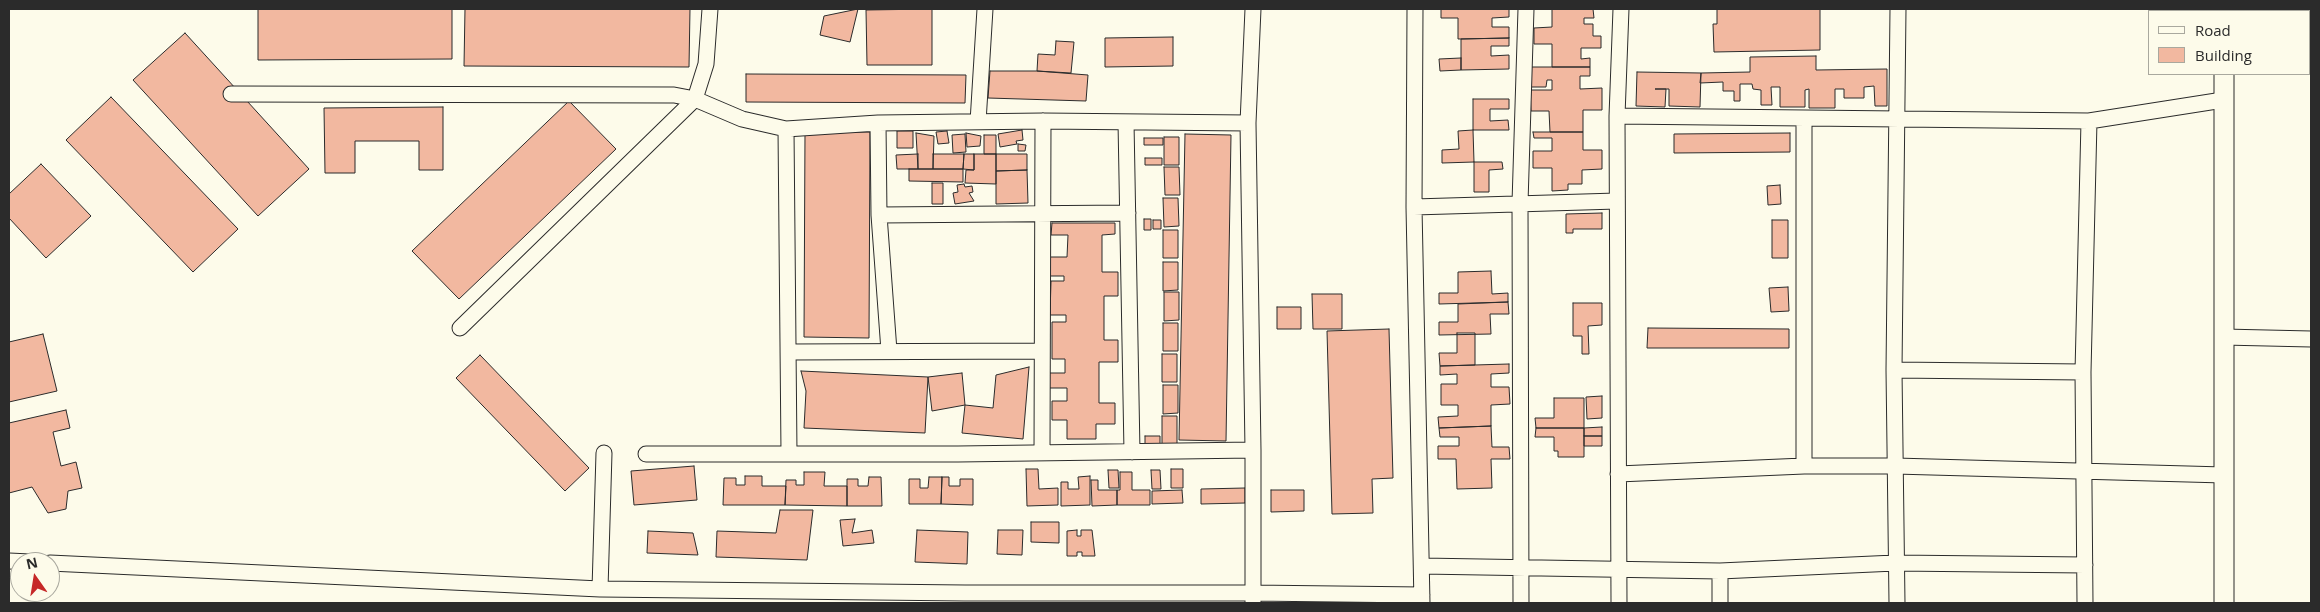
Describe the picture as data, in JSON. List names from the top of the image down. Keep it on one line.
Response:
{"legend":["Road","Building"],"north":"top"}
